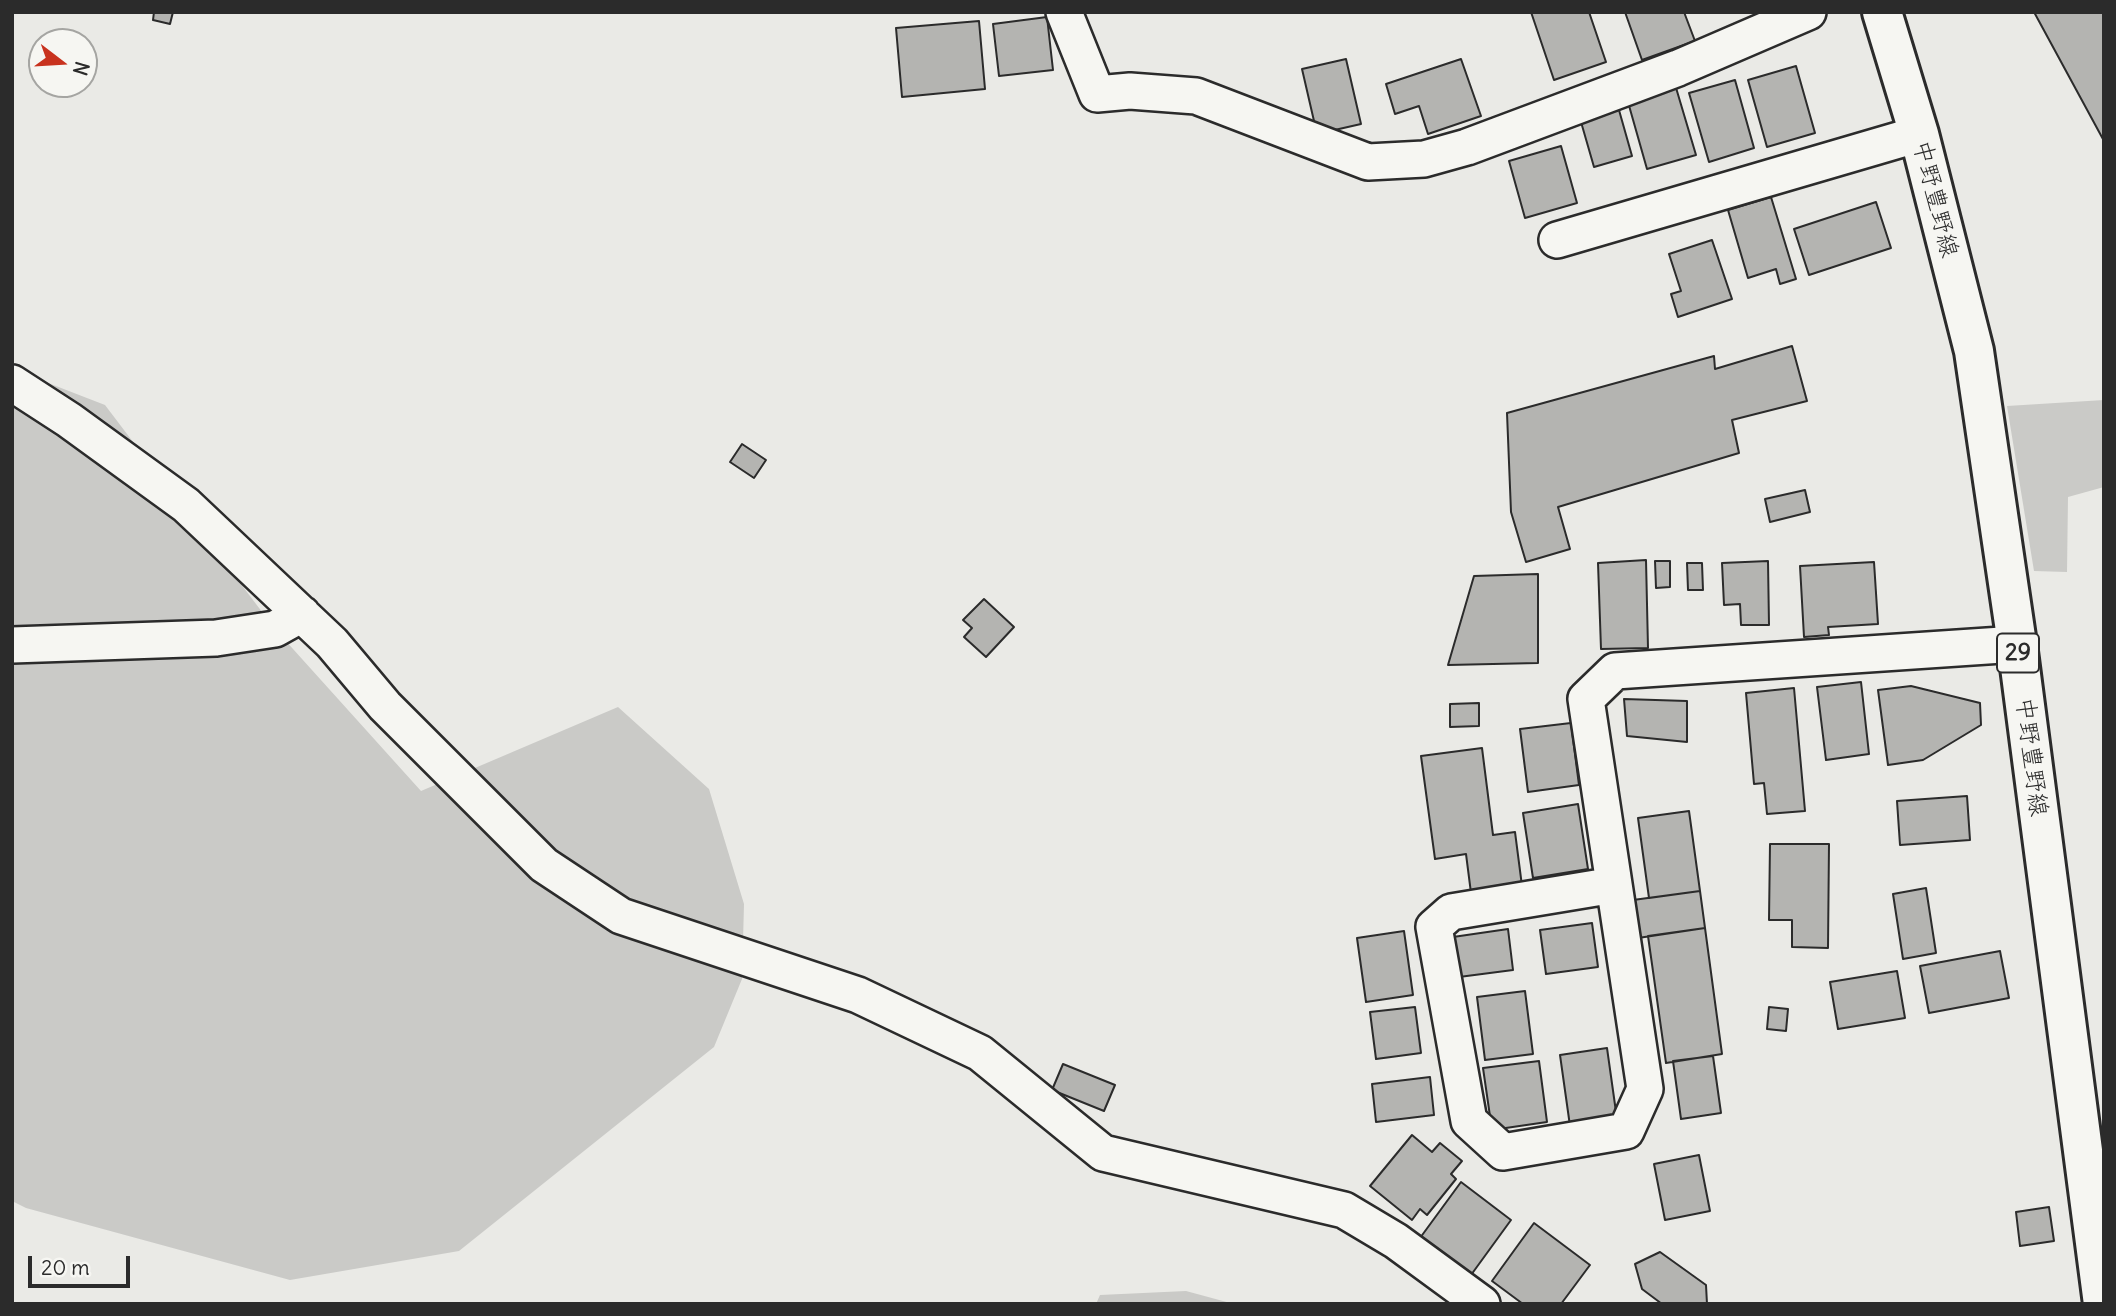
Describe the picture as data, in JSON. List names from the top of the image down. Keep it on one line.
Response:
{"streets":{"main road":["中野豊野線","29"]},"scale_bar":"20 m","north":"right"}
